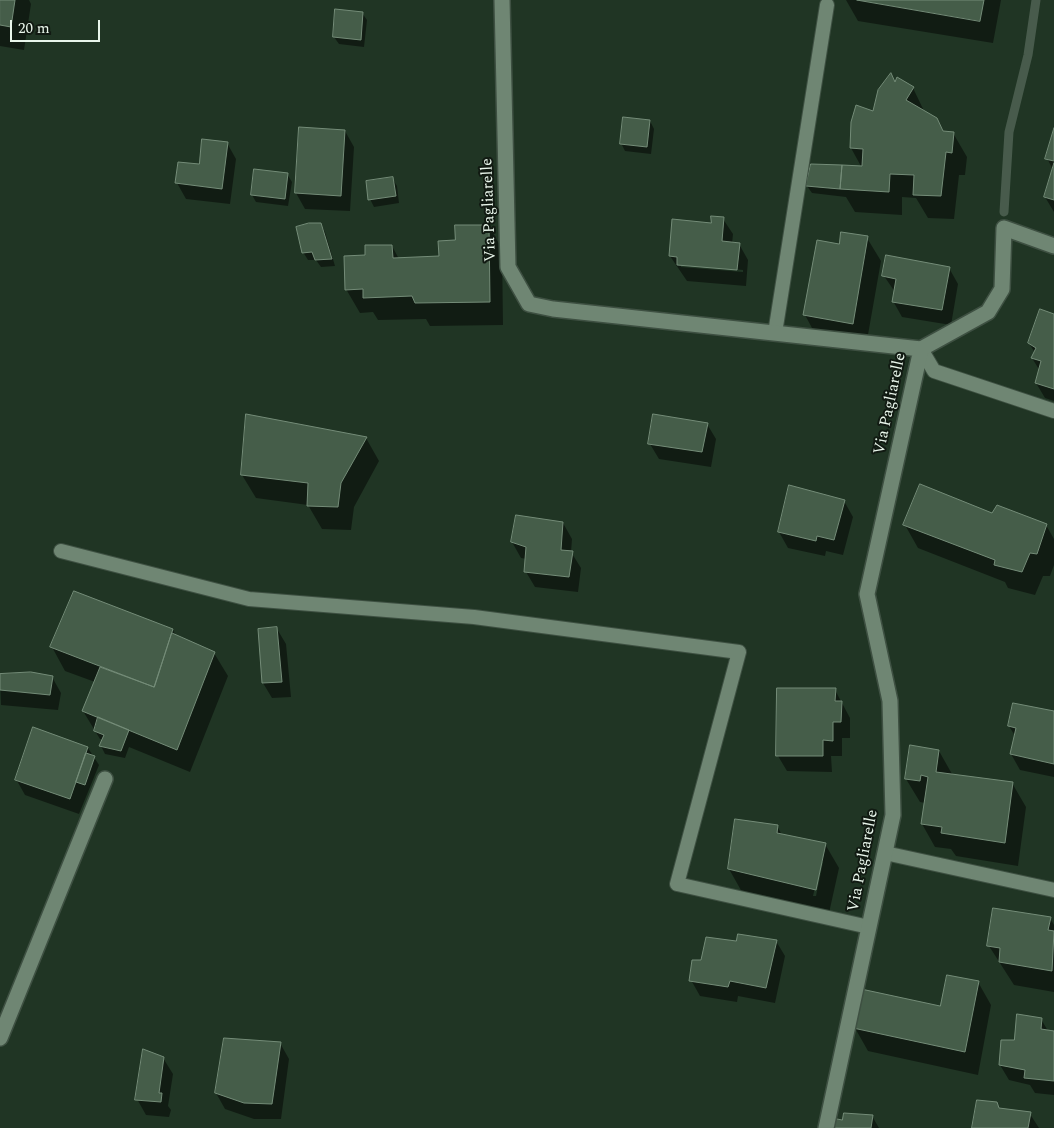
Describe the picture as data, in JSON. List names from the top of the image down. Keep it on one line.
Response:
{"streets":{"street":["Via Pagliarelle"]},"scale_bar":"20 m"}
